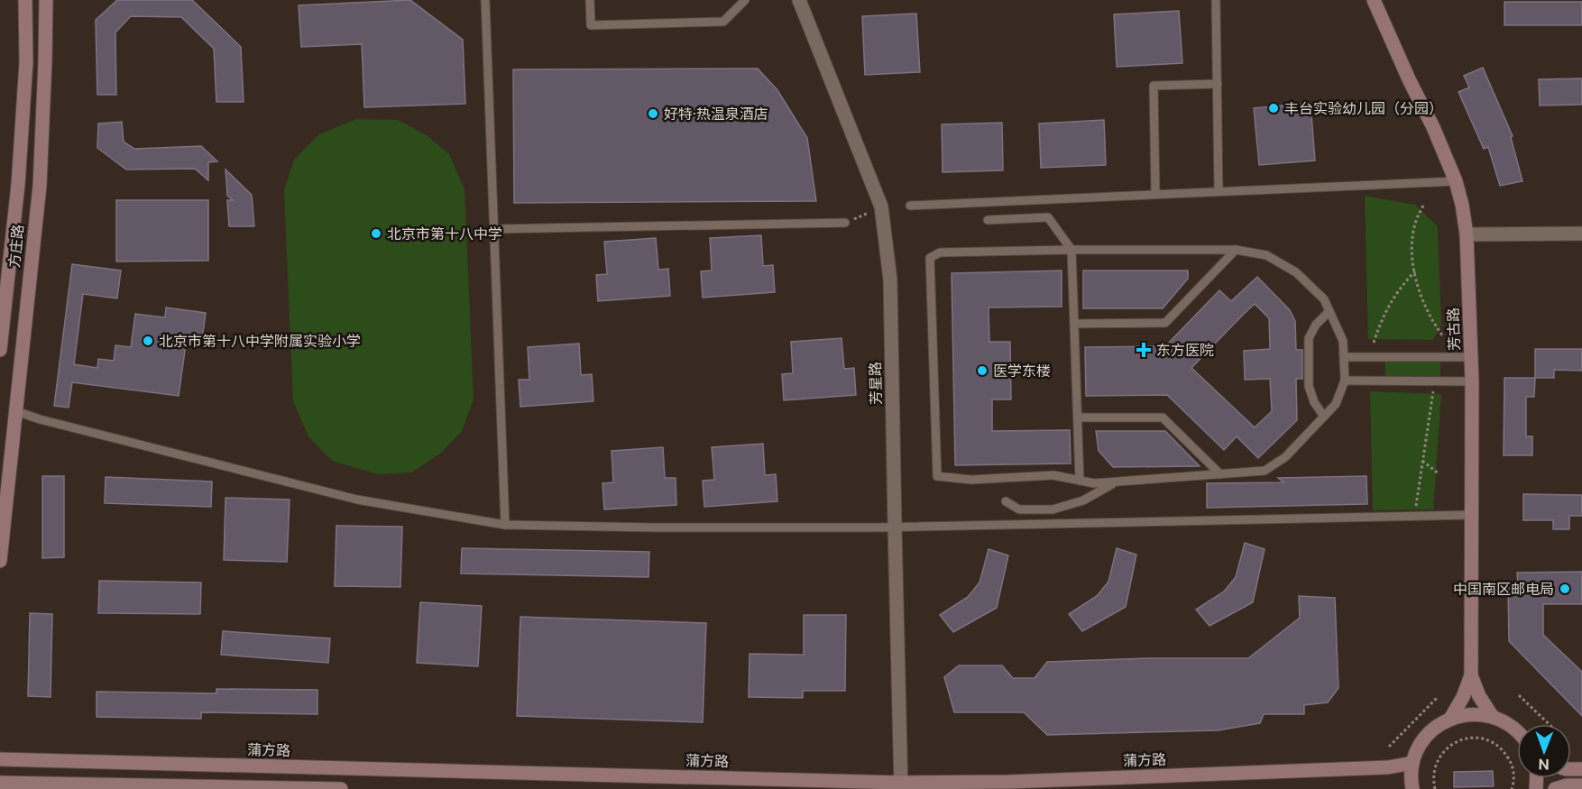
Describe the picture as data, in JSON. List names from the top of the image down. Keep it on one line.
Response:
{"streets":{"street":["方庄路","芳古路","芳星路","蒲方路"]},"crossings":[["芳星路","蒲方路"]],"places":{"other":["丰台实验幼儿园（分园）","好特·热温泉酒店","北京市第十八中学","北京市第十八中学附属实验小学","医学东楼","中国南区邮电局"],"health":["东方医院"]},"north":"bottom"}
